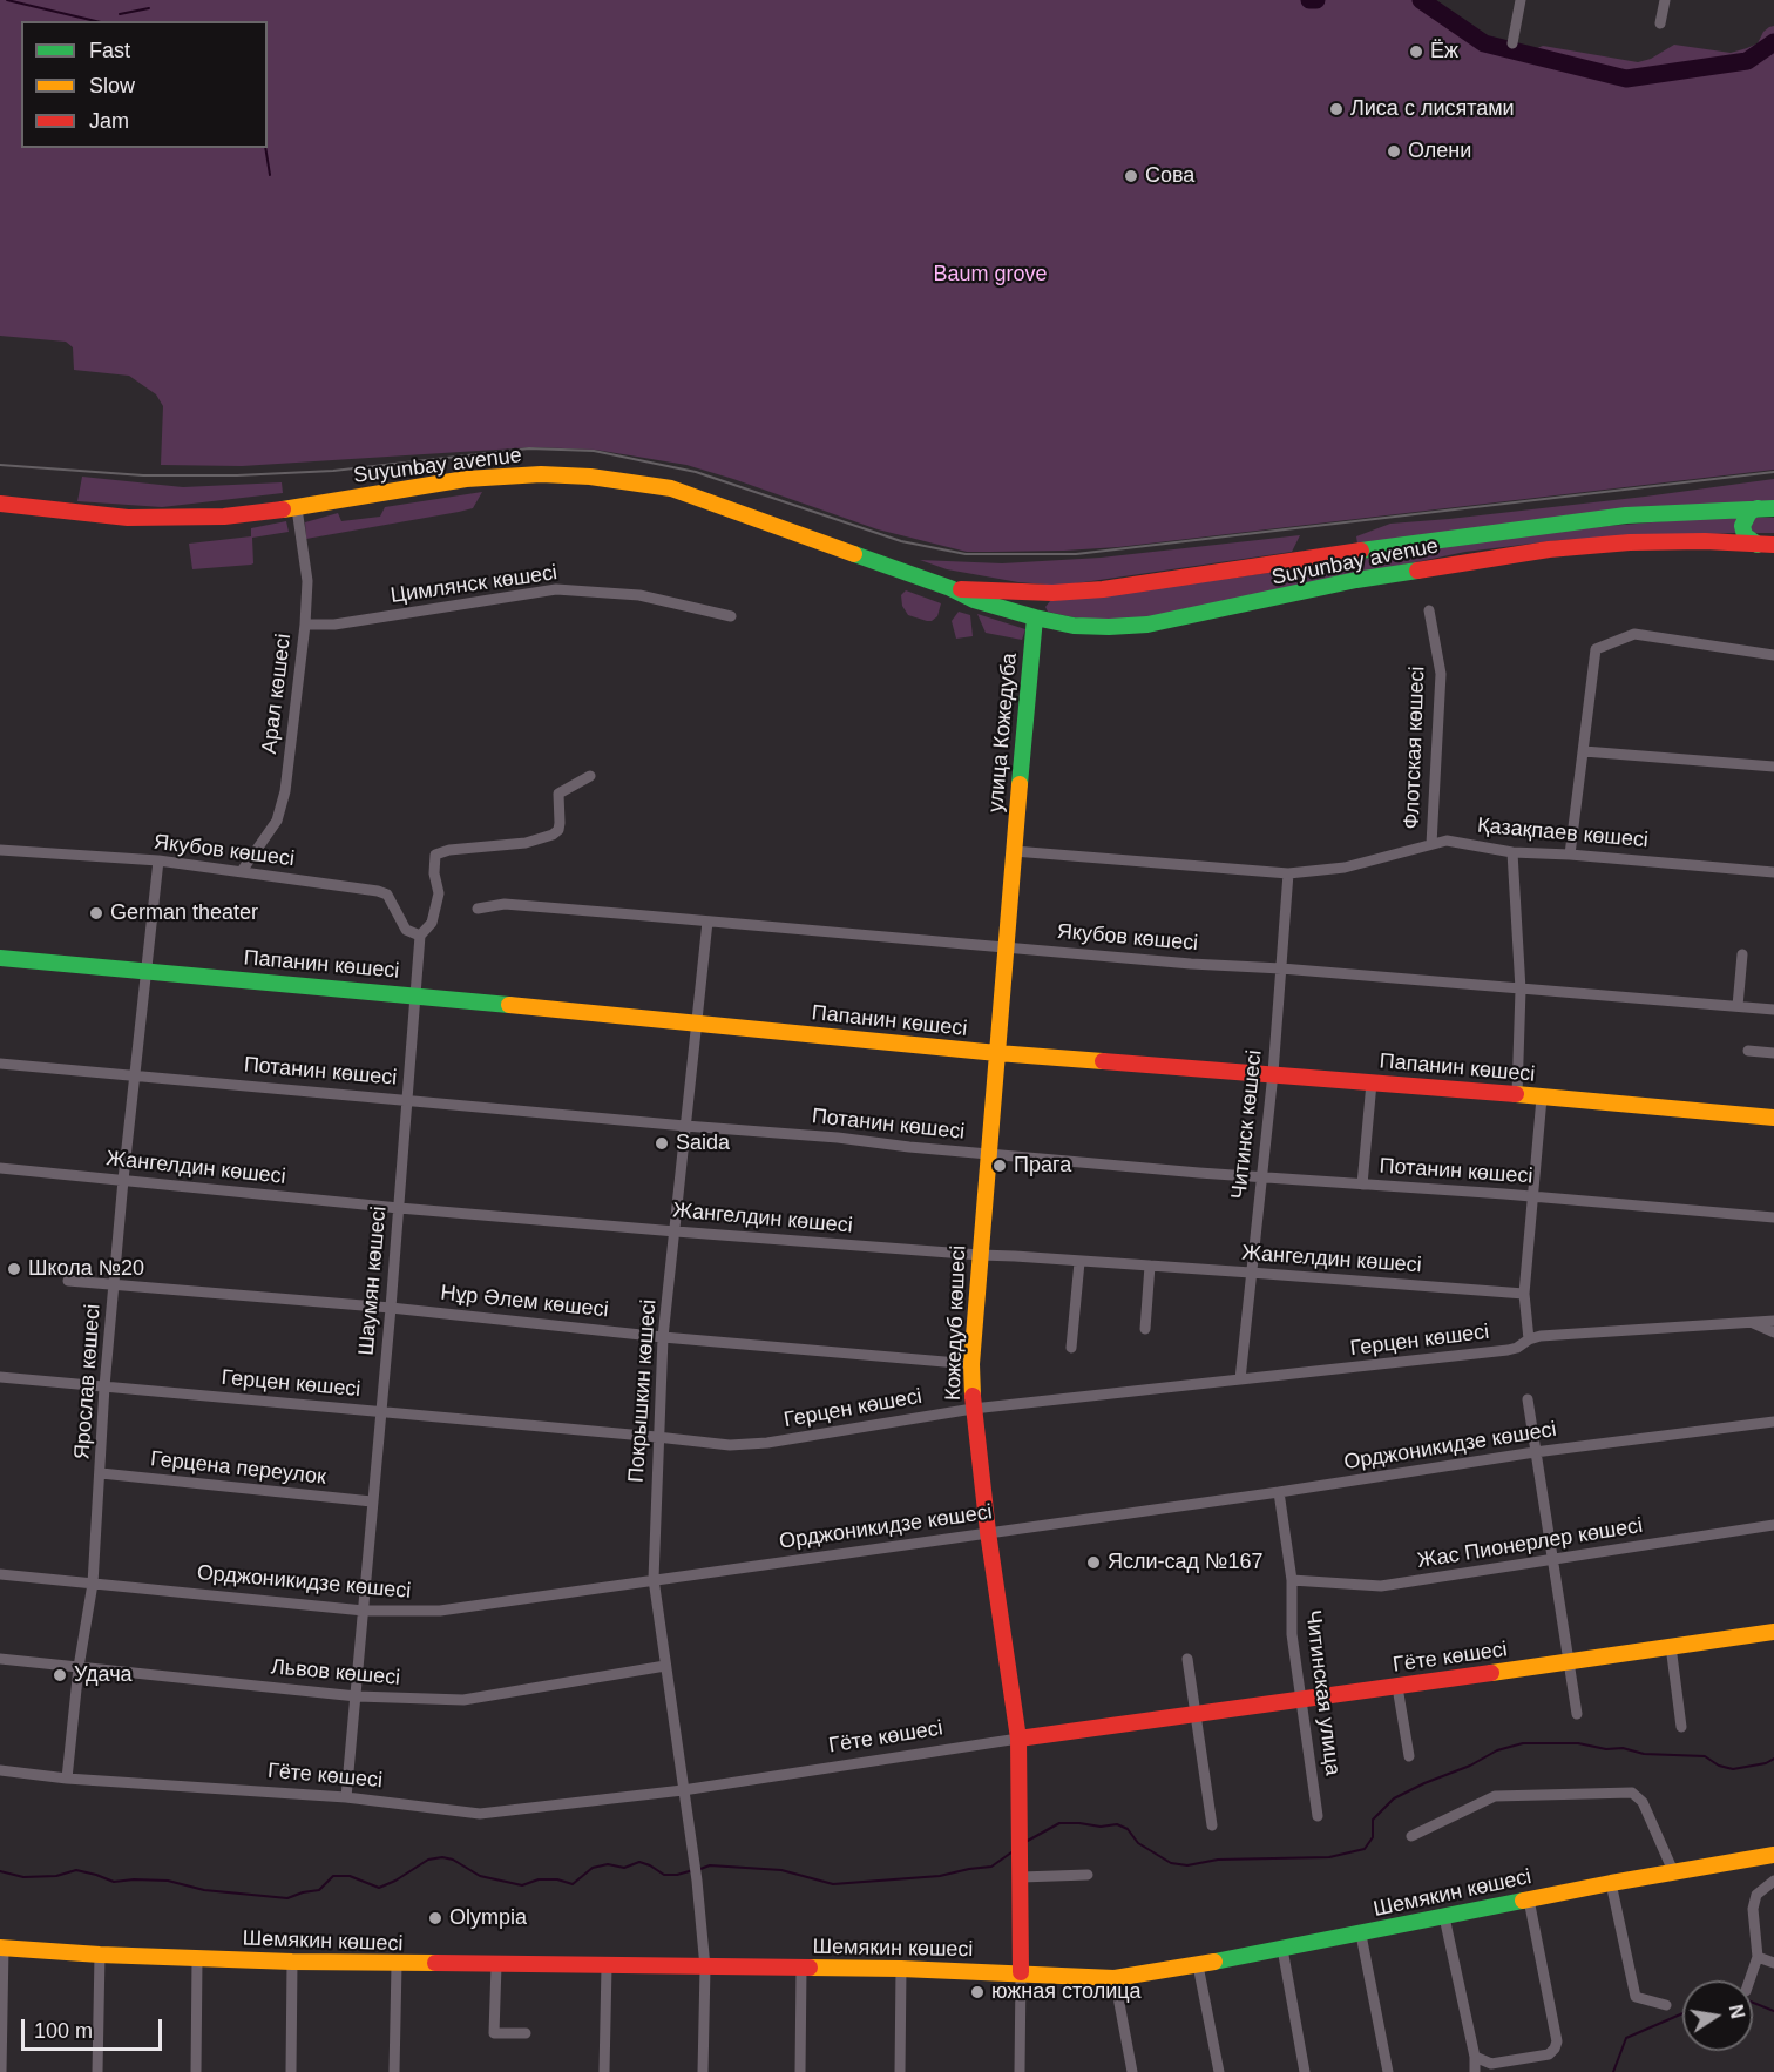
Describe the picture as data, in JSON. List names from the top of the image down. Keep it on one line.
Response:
{"streets":{"main road":["Suyunbay avenue","улица Кожедуба","Папанин көшесі","Кожедуб көшесі","Гёте көшесі","Шемякин көшесі"],"street":["Цимлянск көшесі","Арал көшесі","Флотская көшесі","Қазақпаев көшесі","Якубов көшесі","Потанин көшесі","Читинск көшесі","Жангелдин көшесі","Шаумян көшесі","Нұр Әлем көшесі","Герцен көшесі","Ярослав көшесі","Покрышкин көшесі","Орджоникидзе көшесі","Герцена переулок","Жас Пионерлер көшесі","Львов көшесі","Читинская улица"]},"crossings":[["Suyunbay avenue","Арал көшесі"],["Suyunbay avenue","улица Кожедуба"],["Цимлянск көшесі","Арал көшесі"],["Арал көшесі","Якубов көшесі"],["улица Кожедуба","Қазақпаев көшесі"],["улица Кожедуба","Кожедуб көшесі"],["Флотская көшесі","Қазақпаев көшесі"],["Қазақпаев көшесі","Читинск көшесі"],["Қазақпаев көшесі","Кожедуб көшесі"],["Якубов көшесі","Читинск көшесі"],["Якубов көшесі","Шаумян көшесі"],["Якубов көшесі","Кожедуб көшесі"],["Якубов көшесі","Ярослав көшесі"],["Якубов көшесі","Покрышкин көшесі"],["Папанин көшесі","Читинск көшесі"],["Папанин көшесі","Шаумян көшесі"],["Папанин көшесі","Кожедуб көшесі"],["Папанин көшесі","Ярослав көшесі"],["Папанин көшесі","Покрышкин көшесі"],["Потанин көшесі","Читинск көшесі"],["Потанин көшесі","Шаумян көшесі"],["Потанин көшесі","Кожедуб көшесі"],["Потанин көшесі","Ярослав көшесі"],["Потанин көшесі","Покрышкин көшесі"],["Читинск көшесі","Жангелдин көшесі"],["Читинск көшесі","Герцен көшесі"],["Жангелдин көшесі","Шаумян көшесі"],["Жангелдин көшесі","Кожедуб көшесі"],["Жангелдин көшесі","Ярослав көшесі"],["Жангелдин көшесі","Покрышкин көшесі"],["Шаумян көшесі","Нұр Әлем көшесі"],["Шаумян көшесі","Герцен көшесі"],["Шаумян көшесі","Орджоникидзе көшесі"],["Шаумян көшесі","Герцена переулок"],["Шаумян көшесі","Гёте көшесі"],["Шаумян көшесі","Львов көшесі"],["Нұр Әлем көшесі","Кожедуб көшесі"],["Нұр Әлем көшесі","Ярослав көшесі"],["Нұр Әлем көшесі","Покрышкин көшесі"],["Кожедуб көшесі","Герцен көшесі"],["Кожедуб көшесі","Орджоникидзе көшесі"],["Кожедуб көшесі","Гёте көшесі"],["Герцен көшесі","Ярослав көшесі"],["Герцен көшесі","Покрышкин көшесі"],["Ярослав көшесі","Орджоникидзе көшесі"],["Ярослав көшесі","Герцена переулок"],["Ярослав көшесі","Гёте көшесі"],["Ярослав көшесі","Львов көшесі"],["Покрышкин көшесі","Орджоникидзе көшесі"],["Покрышкин көшесі","Гёте көшесі"],["Покрышкин көшесі","Львов көшесі"],["Покрышкин көшесі","Шемякин көшесі"],["Орджоникидзе көшесі","Читинская улица"],["Жас Пионерлер көшесі","Читинская улица"],["Гёте көшесі","Читинская улица"]],"parks":["Baum grove"],"places":["Ёж","Лиса с лисятами","Олени","Сова","German theater","Saida","Прага","Школа №20","Ясли-сад №167","Удача","Olympia","южная столица"],"legend":["Fast","Slow","Jam"],"scale_bar":"100 m","north":"right"}
